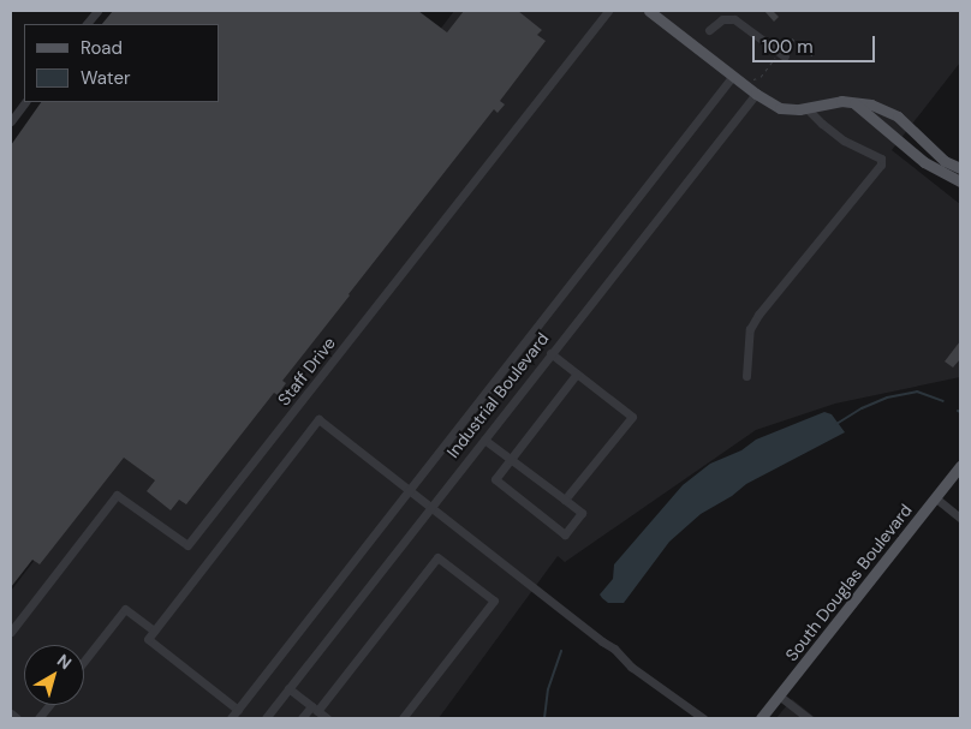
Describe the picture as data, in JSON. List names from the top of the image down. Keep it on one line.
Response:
{"streets":{"main road":["South Douglas Boulevard"],"street":["Staff Drive","Industrial Boulevard"]},"legend":["Road","Water"],"scale_bar":"100 m","north":"top right"}
